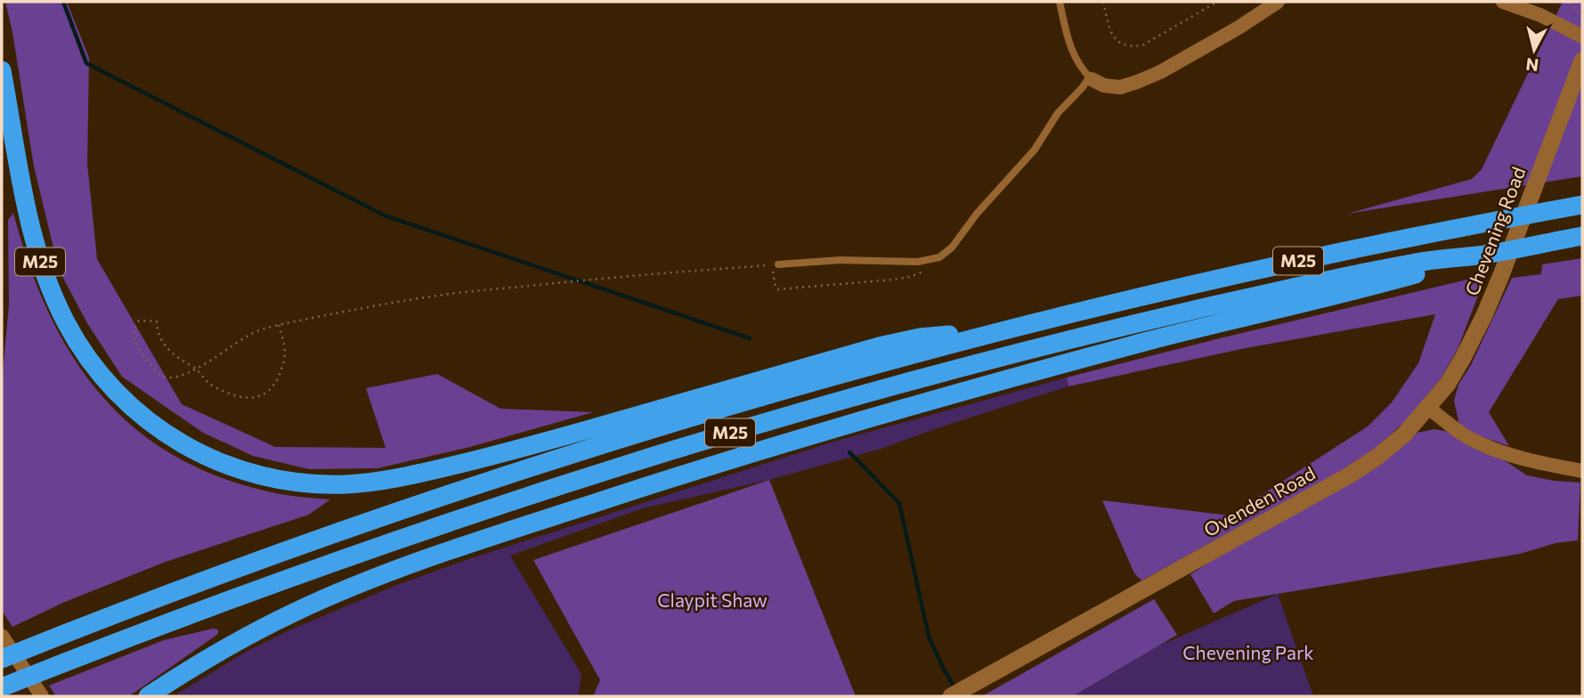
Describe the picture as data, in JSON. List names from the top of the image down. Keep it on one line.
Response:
{"streets":{"highway":["M25"],"main road":["Chevening Road","Ovenden Road"]},"crossings":[["Chevening Road","Ovenden Road"]],"parks":["Claypit Shaw","Chevening Park"],"north":"bottom"}
